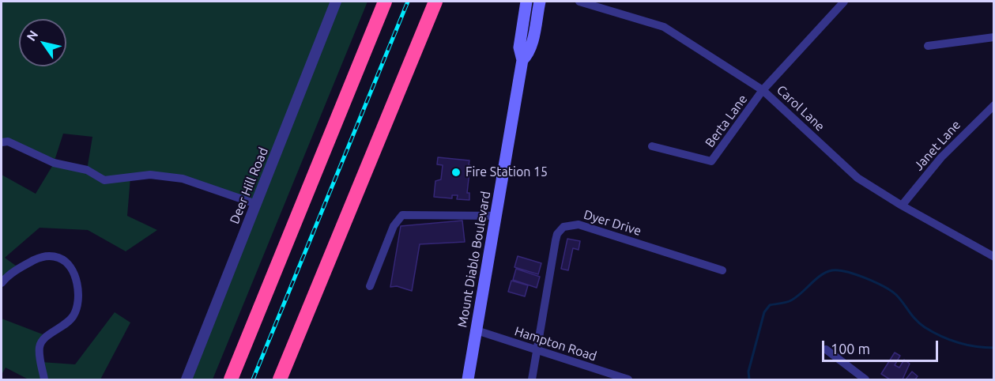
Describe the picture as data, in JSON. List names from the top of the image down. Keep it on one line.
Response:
{"streets":{"main road":["Mount Diablo Boulevard"],"street":["Carol Lane","Berta Lane","Janet Lane","Deer Hill Road","Dyer Drive","Hampton Road"]},"crossings":[["Carol Lane","Berta Lane"],["Carol Lane","Janet Lane"],["Dyer Drive","Hampton Road"],["Mount Diablo Boulevard","Hampton Road"]],"places":["Fire Station 15"],"scale_bar":"100 m","north":"top left"}
